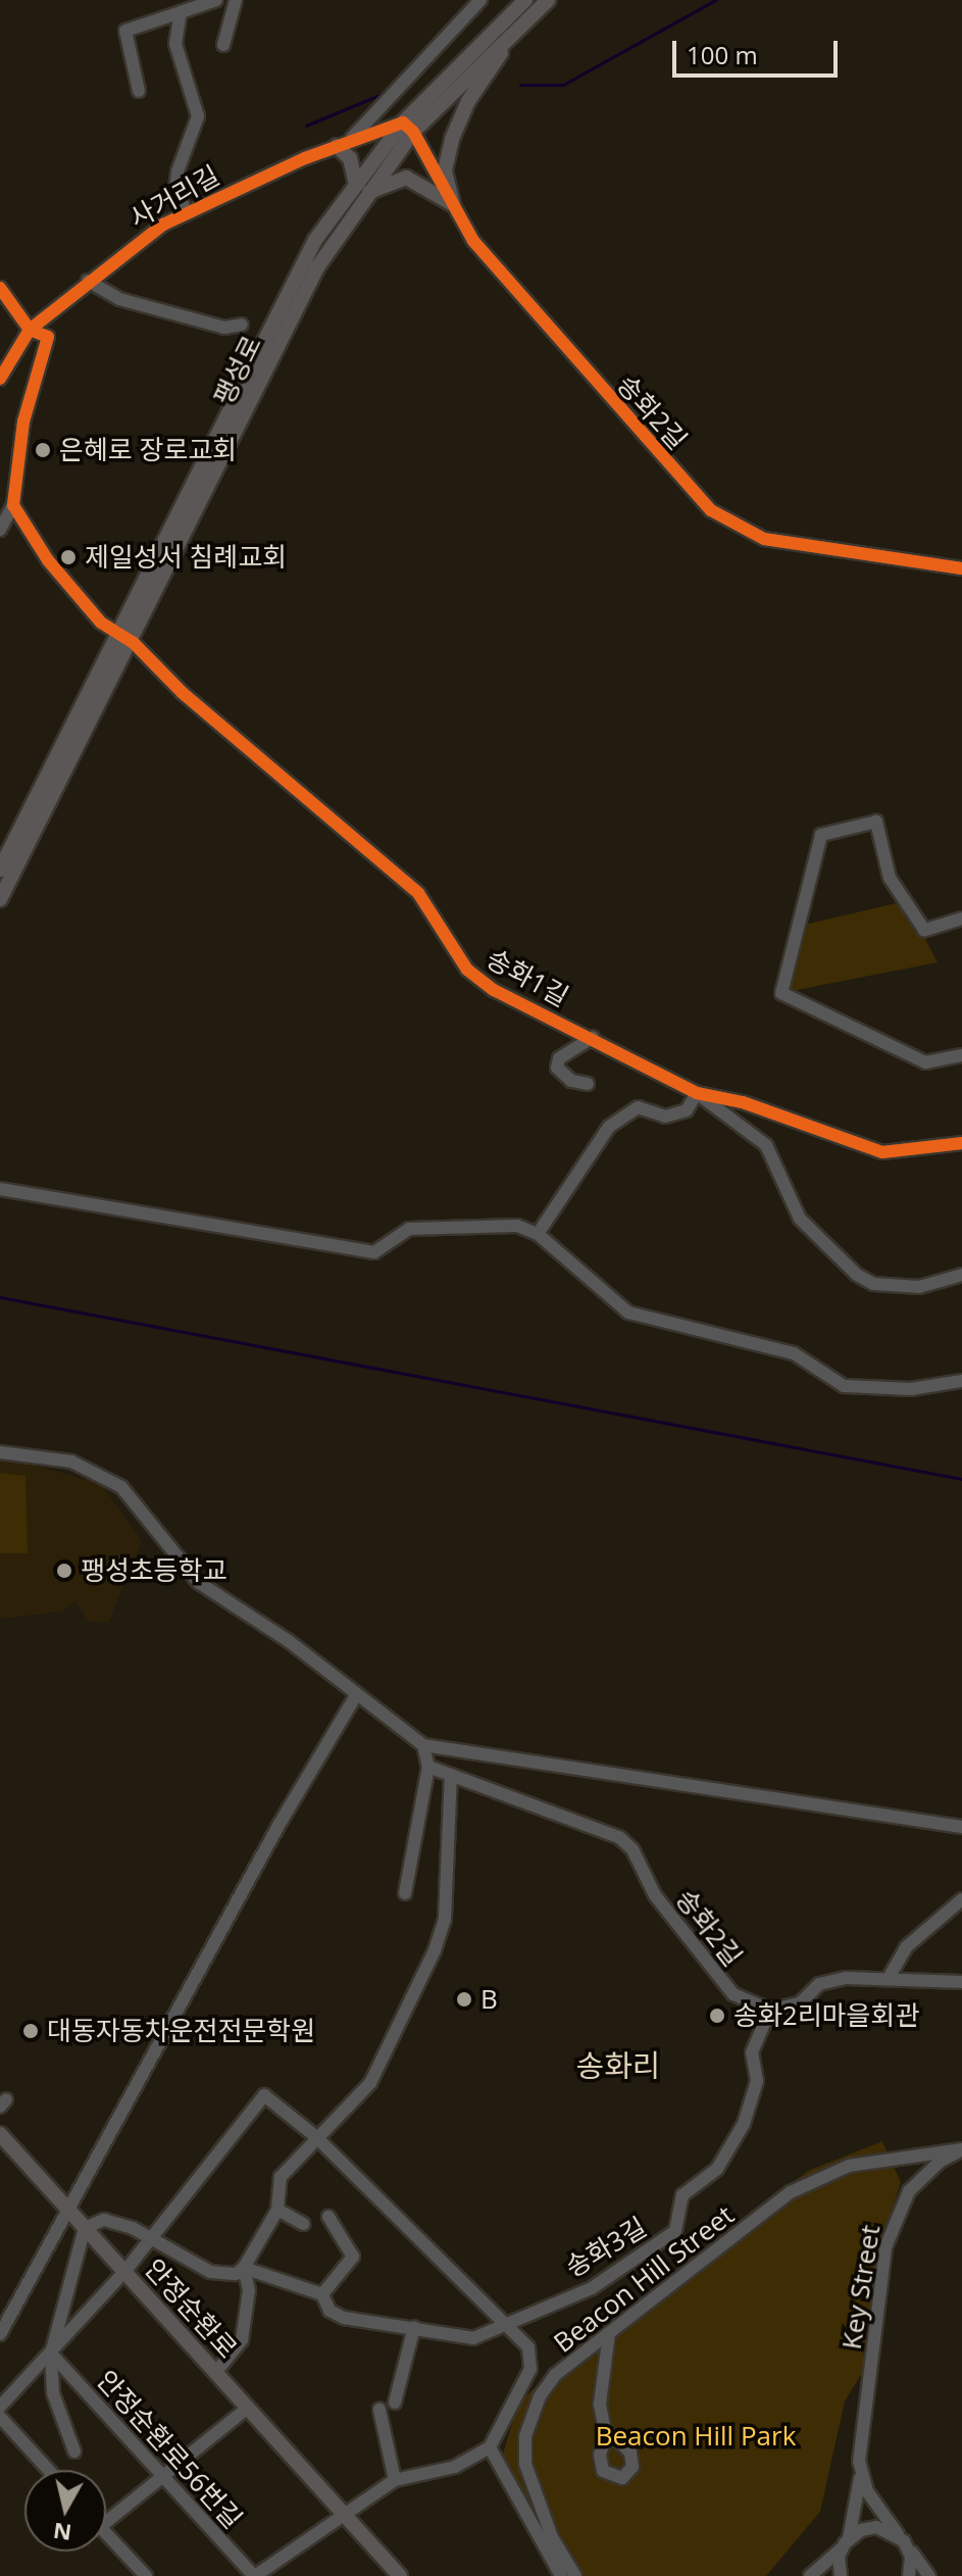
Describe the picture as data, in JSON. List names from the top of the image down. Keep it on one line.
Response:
{"streets":{"main road":["팽성로","안정순환로"],"street":["사거리길","송화2길","송화1길","송화3길","Beacon Hill Street","Key Street","안정순환로56번길"]},"crossings":[["사거리길","팽성로"],["사거리길","송화2길"],["팽성로","송화2길"],["팽성로","송화1길"],["송화2길","송화3길"],["송화3길","안정순환로"],["Beacon Hill Street","Key Street"],["안정순환로","안정순환로56번길"]],"districts":["송화리"],"parks":["Beacon Hill Park"],"places":["은혜로 장로교회","제일성서 침례교회","팽성초등학교","B","송화2리마을회관","대동자동차운전전문학원"],"scale_bar":"100 m","north":"bottom"}
